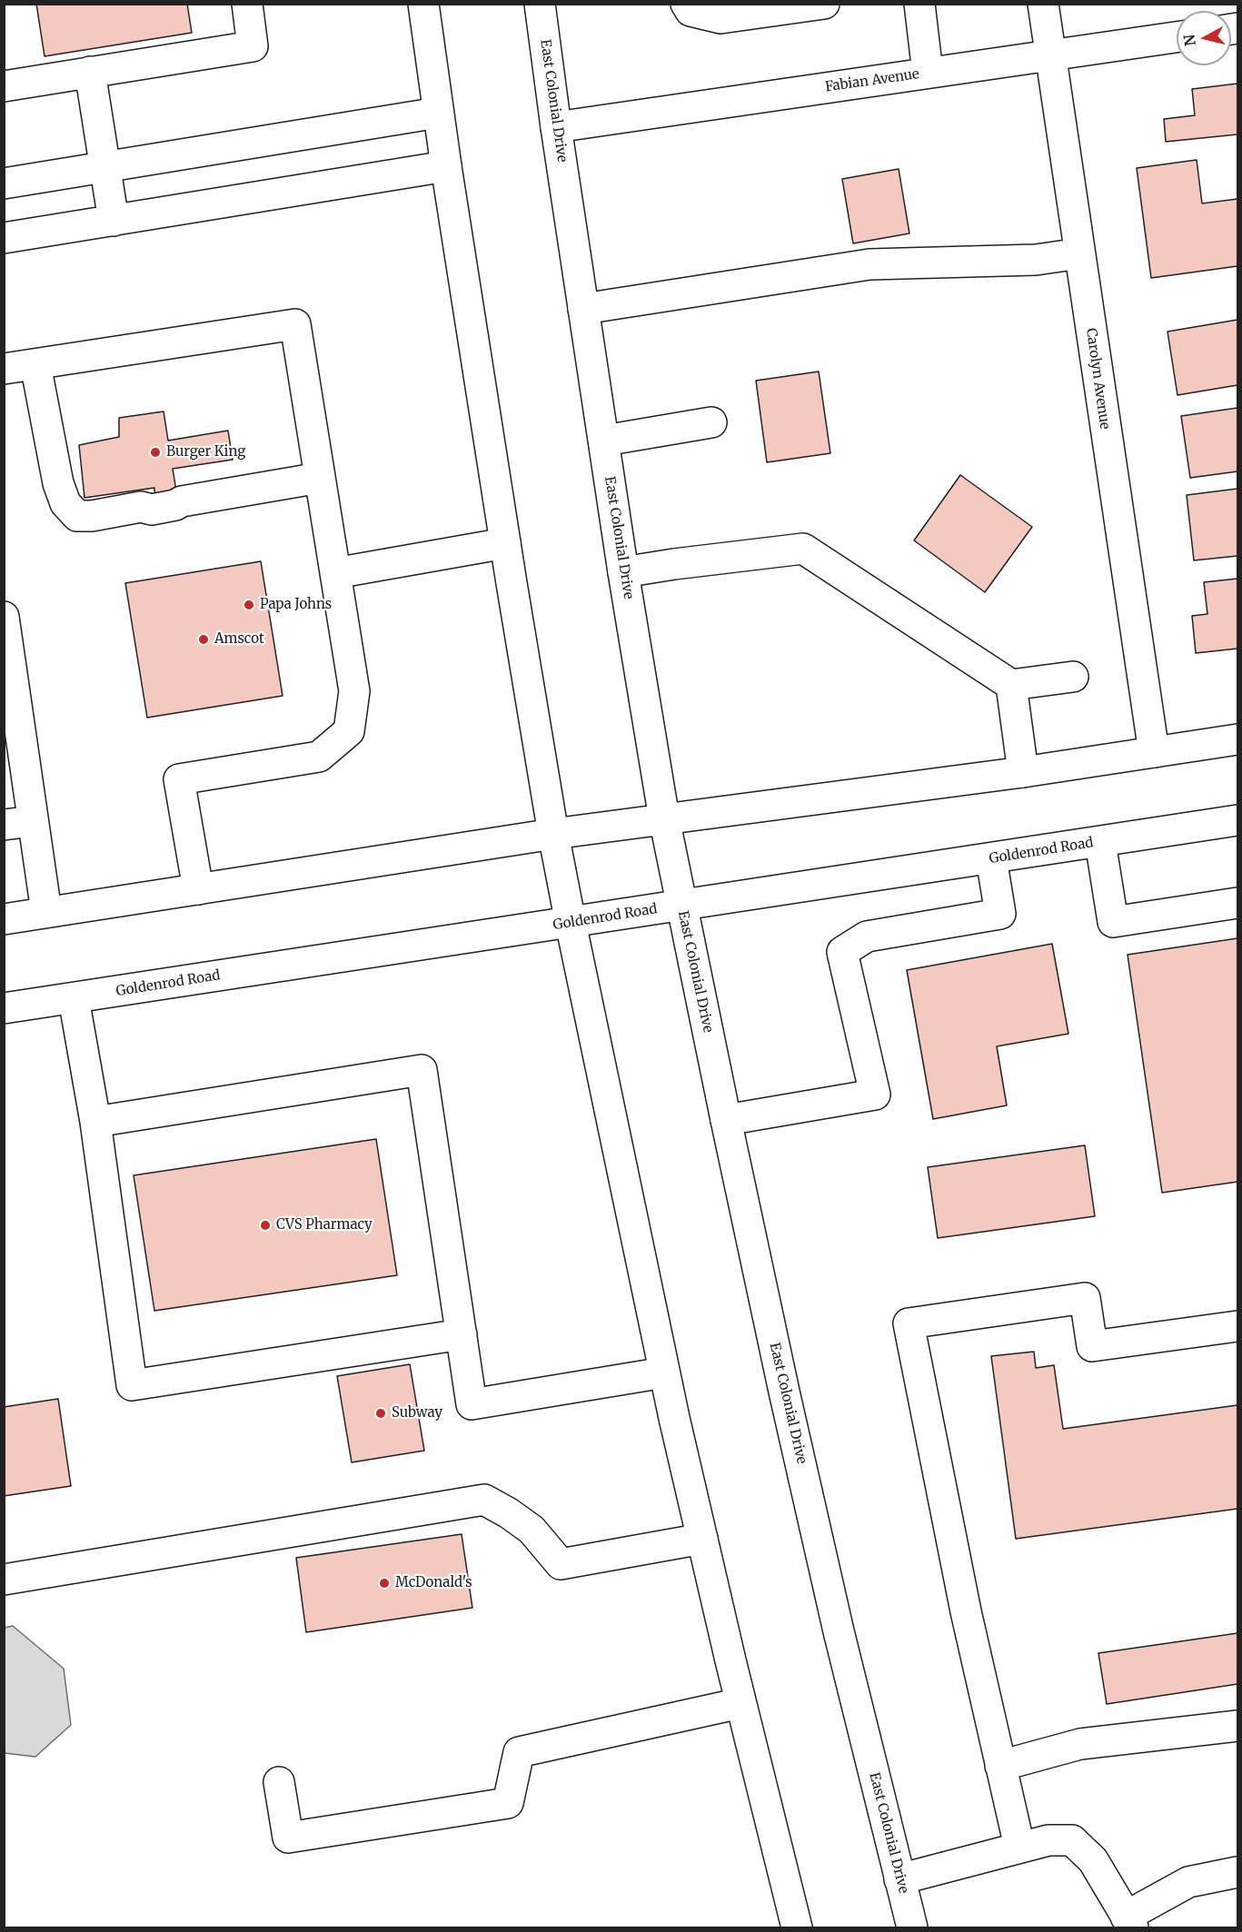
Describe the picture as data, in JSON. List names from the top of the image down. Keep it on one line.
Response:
{"streets":{"main road":["Fabian Avenue","East Colonial Drive","Carolyn Avenue","Goldenrod Road"]},"crossings":[["Fabian Avenue","East Colonial Drive"],["Fabian Avenue","Carolyn Avenue"],["East Colonial Drive","Goldenrod Road"]],"places":["Burger King","Papa Johns","Amscot","CVS Pharmacy","Subway","McDonald's"],"north":"left"}
